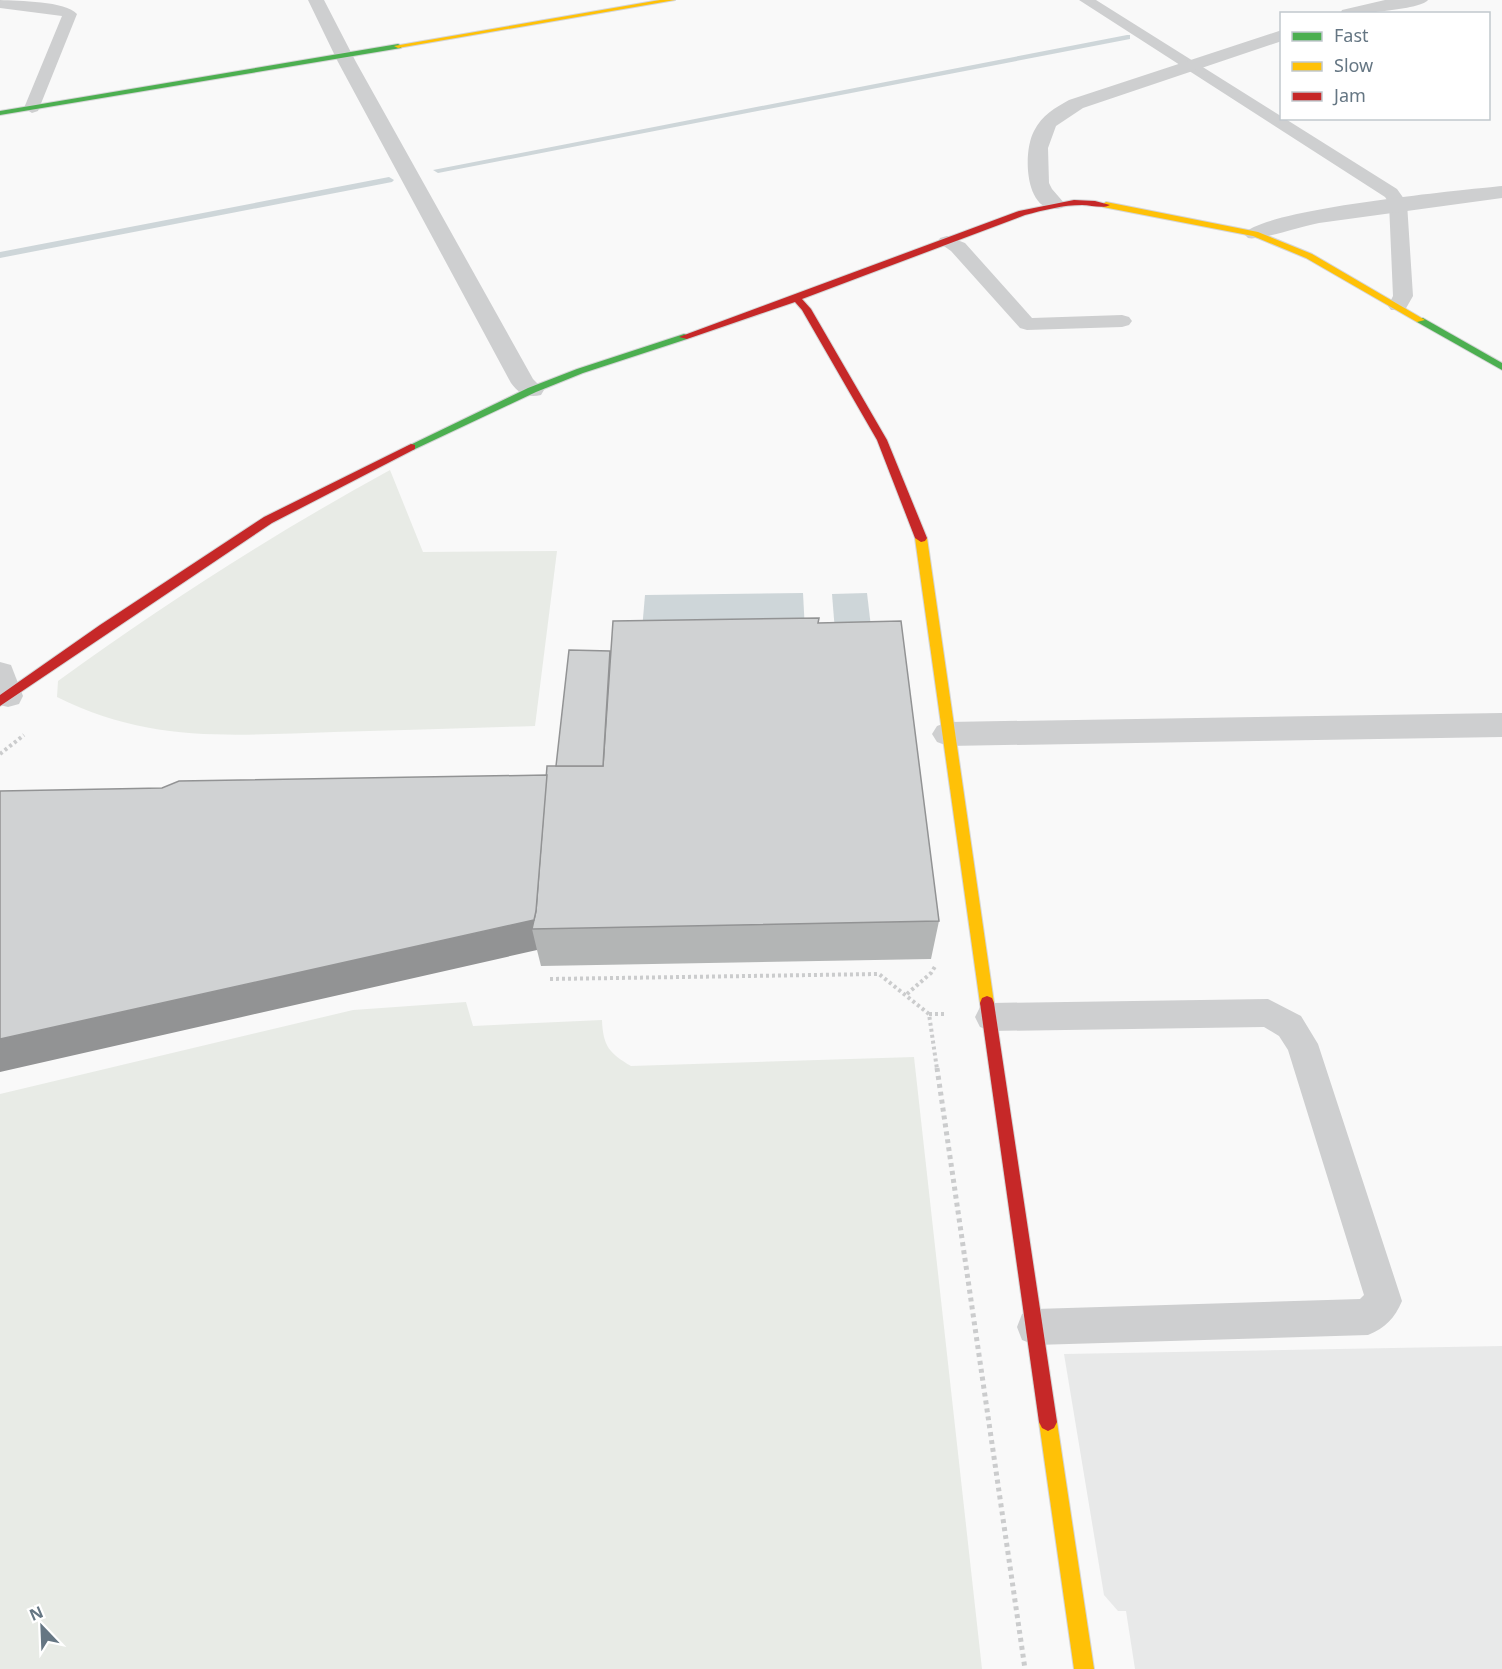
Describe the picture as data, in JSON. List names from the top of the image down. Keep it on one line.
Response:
{"legend":["Fast","Slow","Jam"],"north":"top left"}
